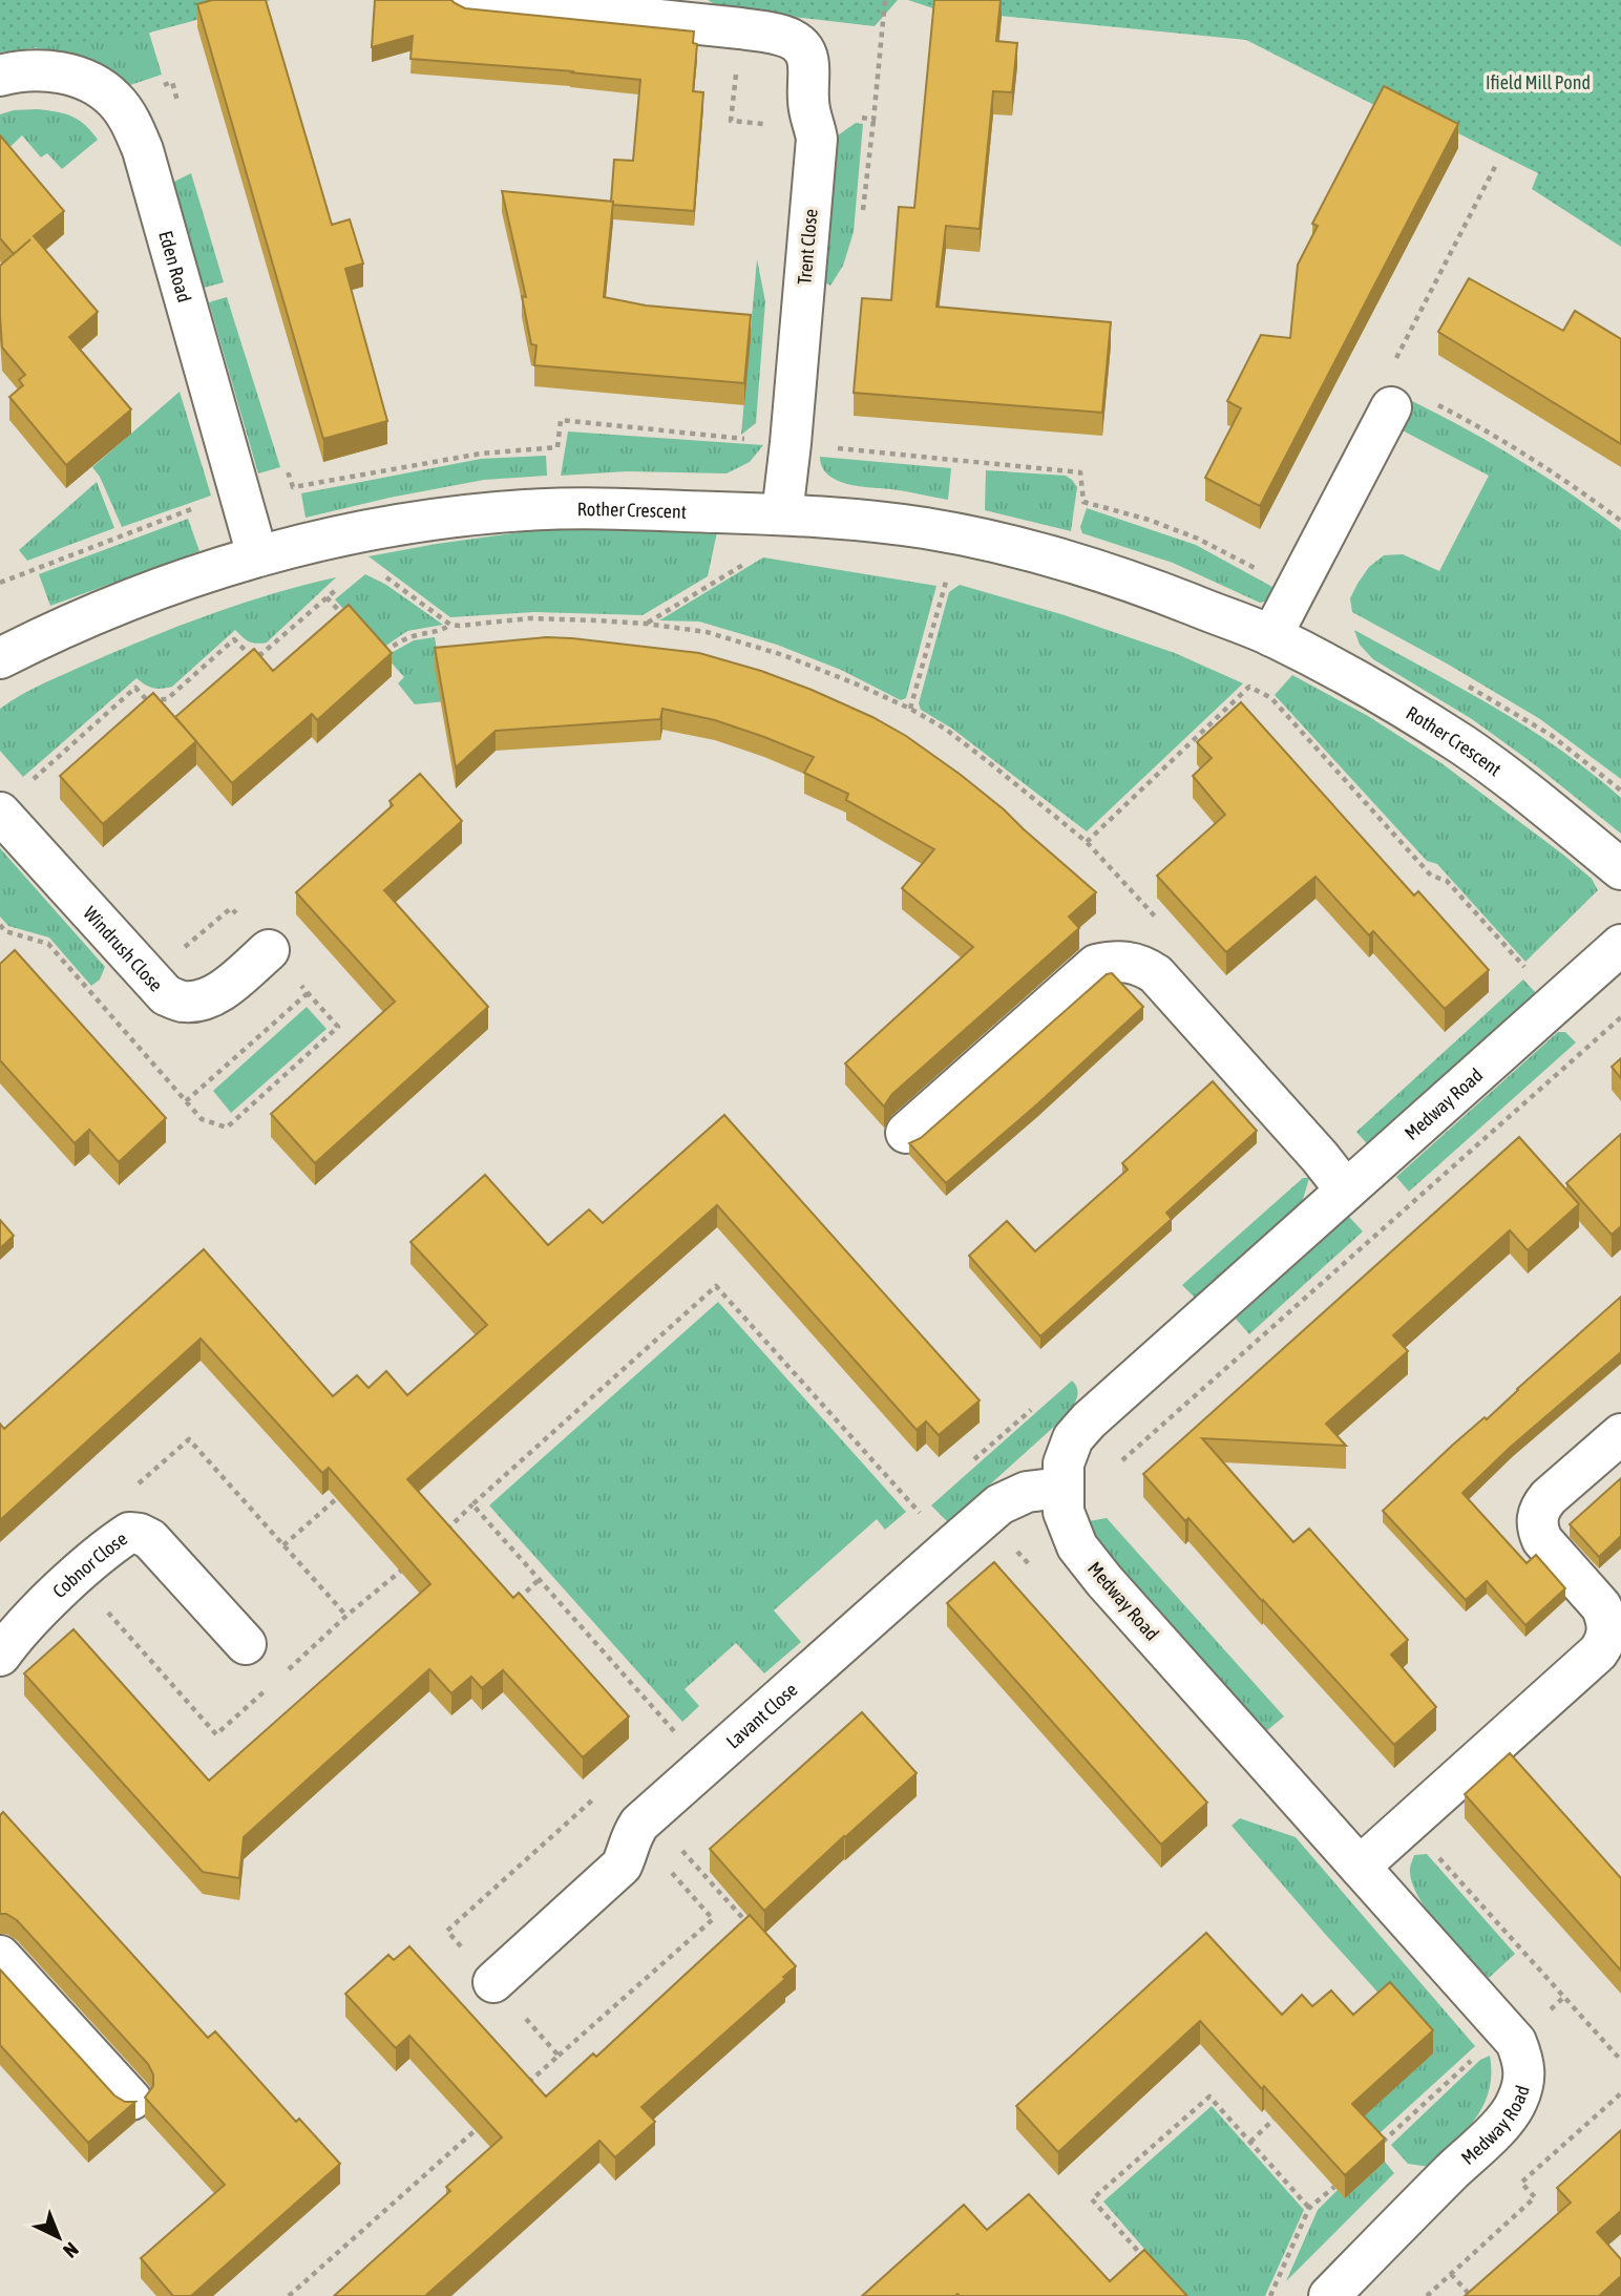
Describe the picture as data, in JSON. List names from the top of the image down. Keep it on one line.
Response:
{"streets":{"street":["Trent Close","Eden Road","Rother Crescent","Windrush Close","Medway Road","Cobnor Close","Lavant Close"]},"crossings":[["Trent Close","Rother Crescent"],["Eden Road","Rother Crescent"],["Medway Road","Lavant Close"]],"parks":["Ifield Mill Pond"],"north":"bottom right"}
